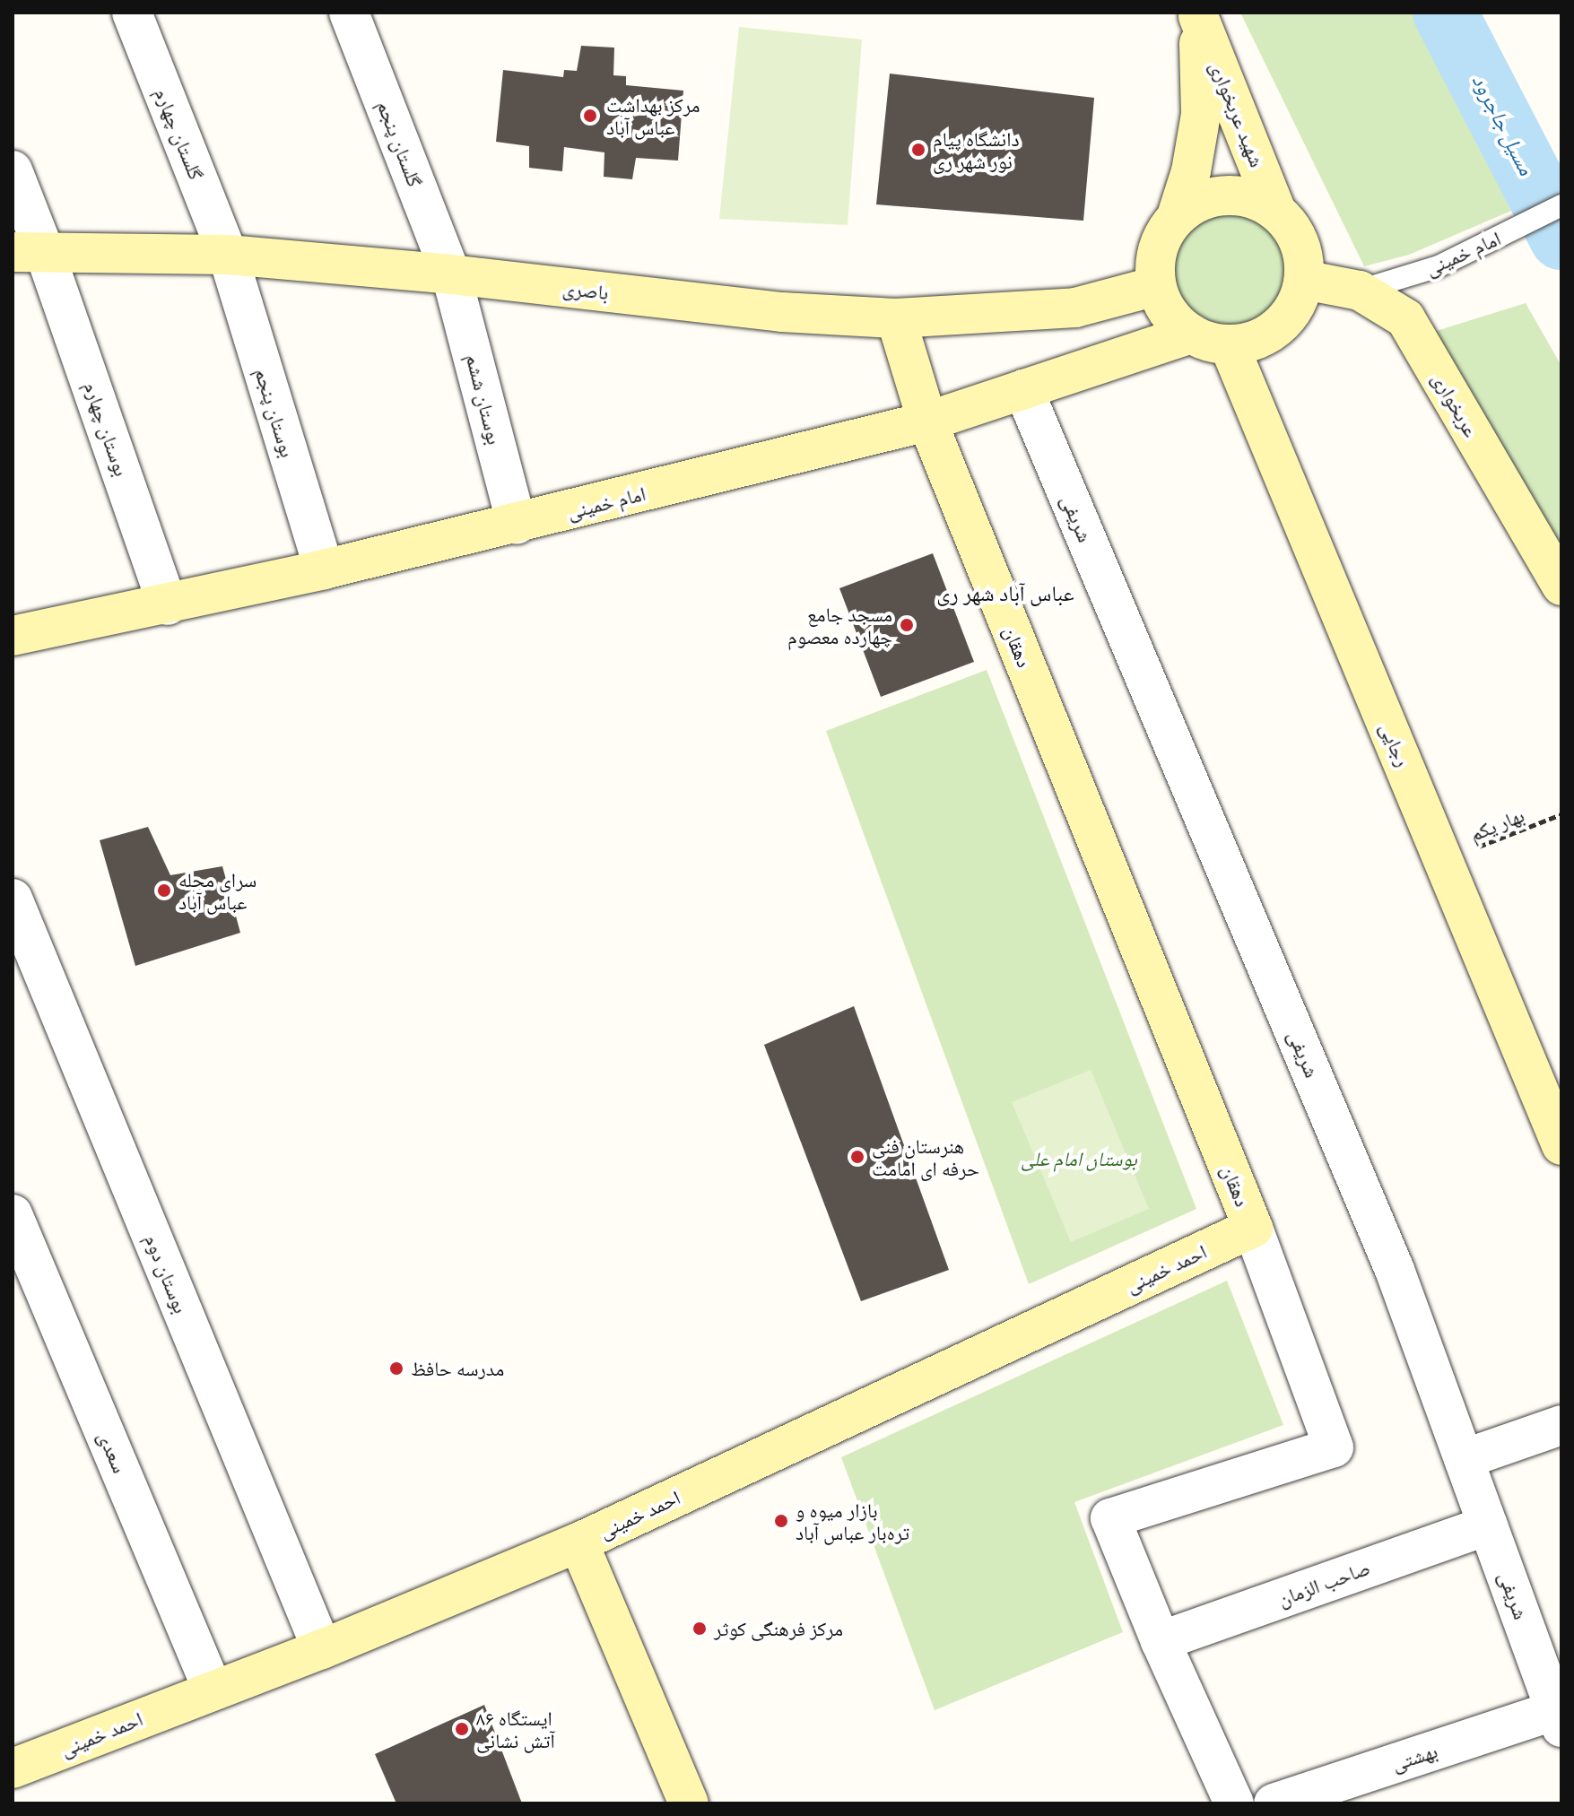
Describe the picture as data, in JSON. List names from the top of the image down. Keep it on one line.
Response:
{"streets":{"street":["شهید عربخواری","گلستان چهارم","گلستان پنجم","امام خمینی","باصری","بوستان ششم","عربخواری","بوستان پنجم","بوستان چهارم","شریفی","دهقان","رجایی","احمد خمینی","بوستان دوم","سعدی","صاحب الزمان","بهشتی"],"path":["بهار یکم"]},"crossings":[["شهید عربخواری","امام خمینی"],["شهید عربخواری","باصری"],["شهید عربخواری","عربخواری"],["شهید عربخواری","رجایی"],["گلستان چهارم","باصری"],["گلستان چهارم","بوستان پنجم"],["گلستان پنجم","باصری"],["گلستان پنجم","بوستان ششم"],["امام خمینی","باصری"],["امام خمینی","بوستان ششم"],["امام خمینی","عربخواری"],["امام خمینی","بوستان پنجم"],["امام خمینی","بوستان چهارم"],["امام خمینی","شریفی"],["امام خمینی","دهقان"],["امام خمینی","رجایی"],["باصری","بوستان ششم"],["باصری","عربخواری"],["باصری","بوستان پنجم"],["باصری","بوستان چهارم"],["باصری","دهقان"],["باصری","رجایی"],["عربخواری","رجایی"],["شریفی","صاحب الزمان"],["شریفی","بهشتی"],["دهقان","احمد خمینی"],["دهقان","صاحب الزمان"],["رجایی","بهار یکم"],["احمد خمینی","بوستان دوم"],["احمد خمینی","سعدی"]],"districts":["عباس آباد شهر ری"],"water":["مسیل جاجرود"],"parks":["بوستان امام علی"],"places":["مرکز ‌بهداشت عباس آباد","دانشگاه پیام نور شهر ری","مسجد جامع چهارده معصوم","سرای محله عباس آباد","هنرستان فنی حرفه ای امامت","مدرسه حافظ","بازار میوه و تره‌بار عباس آباد","مرکز فرهنگی کوثر","ایستگاه ۸۶ آتش نشانی"]}
